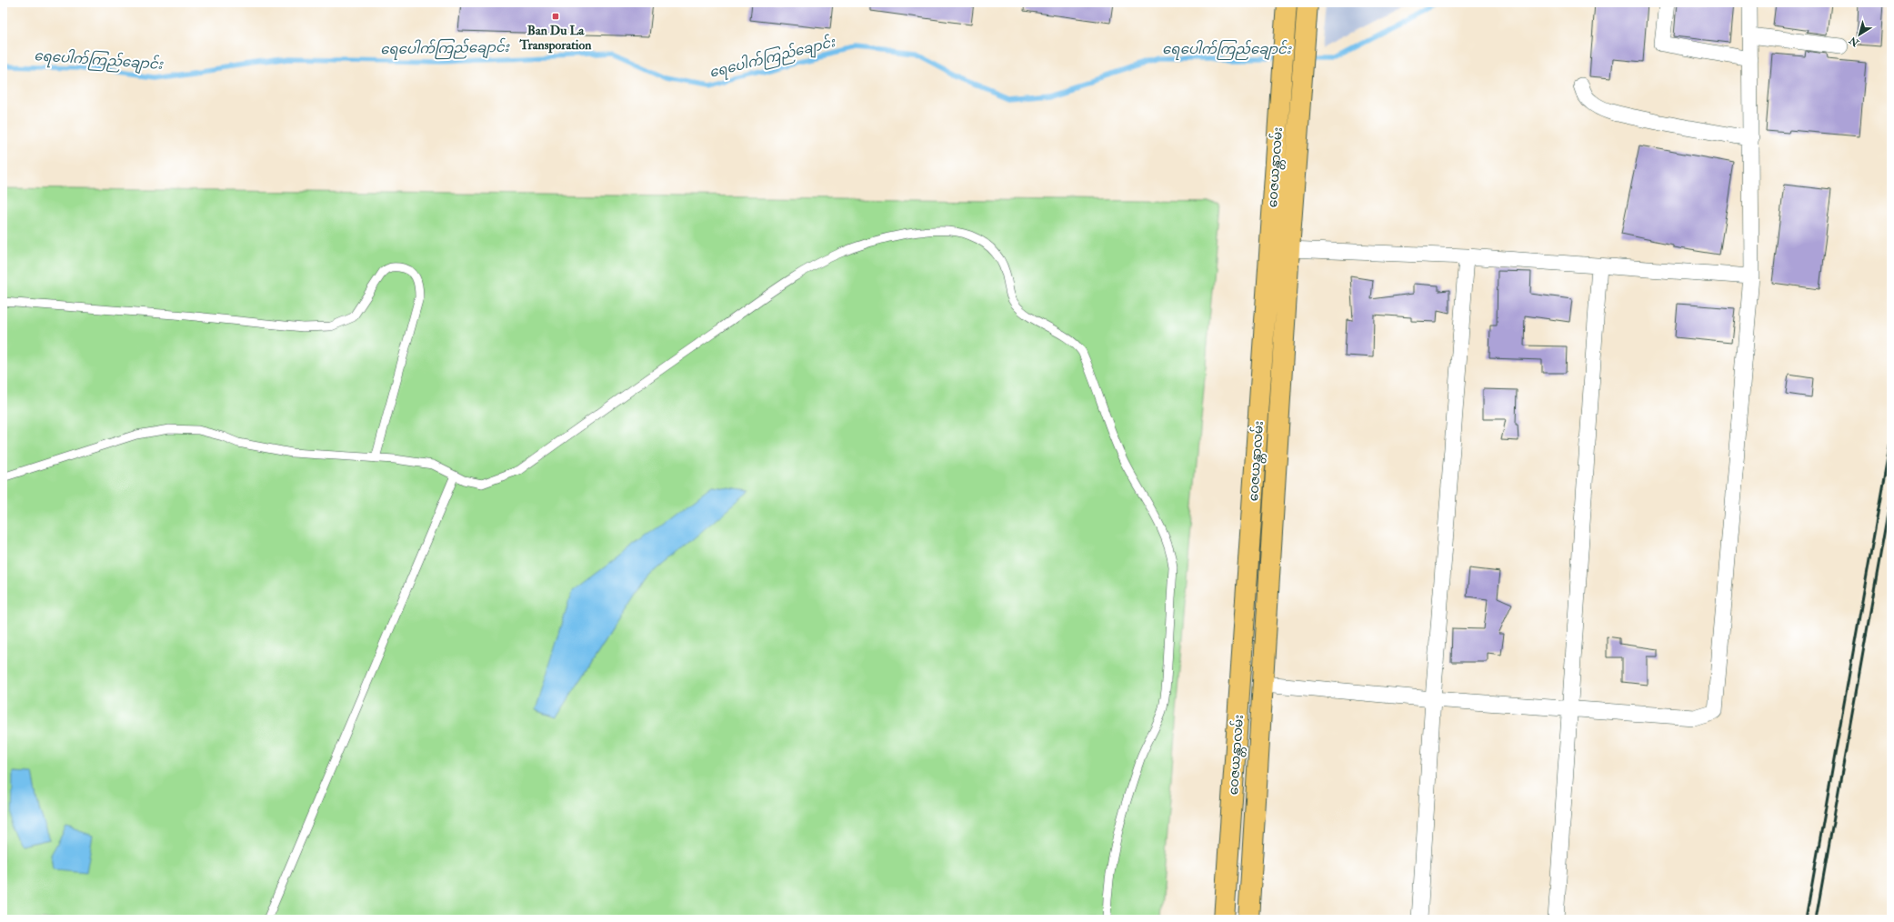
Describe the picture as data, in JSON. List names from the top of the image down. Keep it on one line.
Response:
{"streets":{"main road":["ဝေဇယန္တာလမ်း"]},"water":["ရေပေါက်ကြည်ချောင်း"],"places":{"transit":["Ban Du La Transporation"]},"north":"bottom left"}
